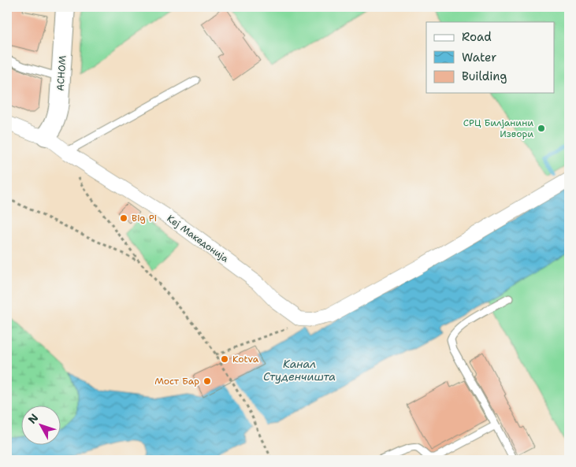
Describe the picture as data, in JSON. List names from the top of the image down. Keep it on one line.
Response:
{"streets":{"street":["АСНОМ","Кеј Македонија"]},"crossings":[["АСНОМ","Кеј Македонија"]],"water":["Канал Студенчишта"],"places":["СРЦ Билјанини Извори","Big Pi","Kotva","Мост Бар"],"legend":["Road","Water","Building"],"north":"top left"}
